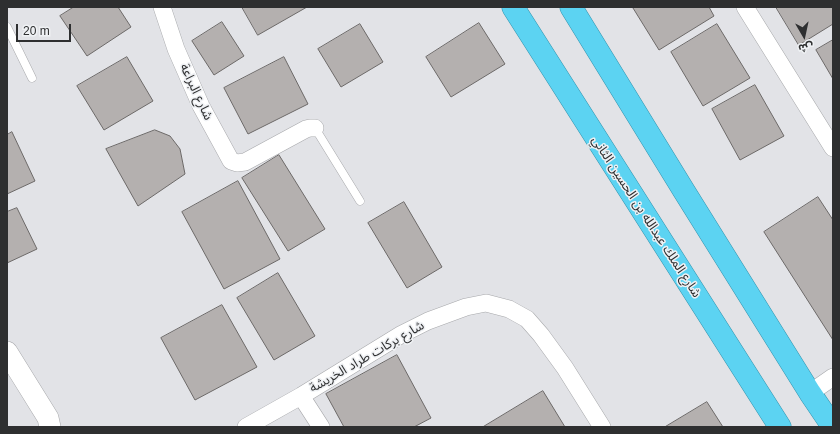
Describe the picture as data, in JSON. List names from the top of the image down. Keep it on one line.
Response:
{"streets":{"highway":["شارع الملك عبدالله بن الحسين الثاني"],"street":["شارع البراعة","شارع بركات طراد الخريشة"]},"scale_bar":"20 m","north":"bottom"}
